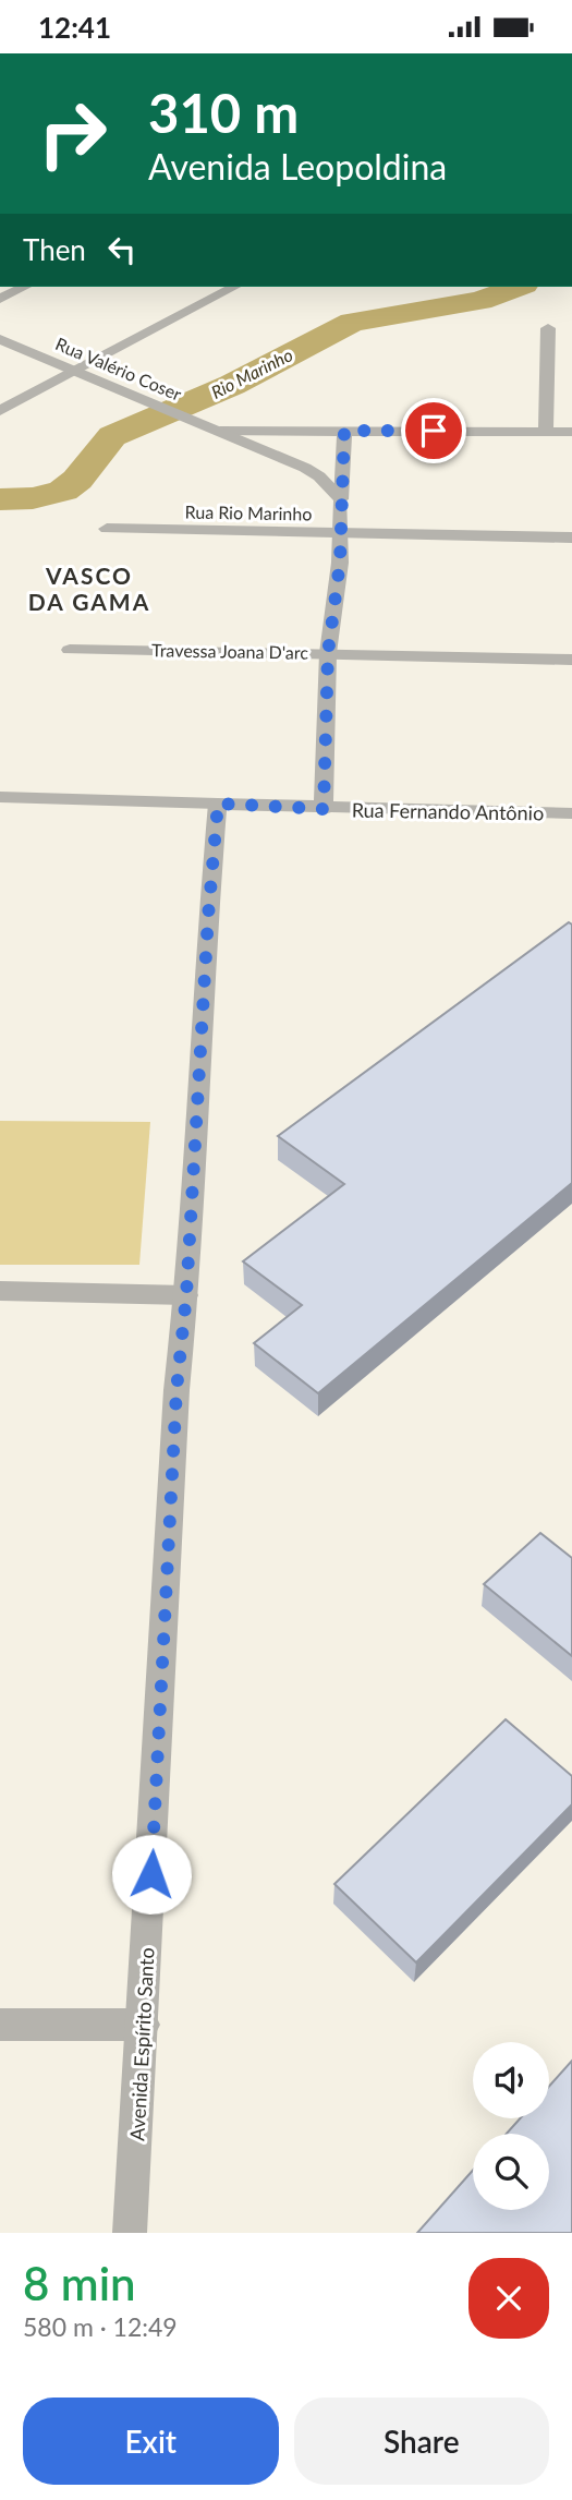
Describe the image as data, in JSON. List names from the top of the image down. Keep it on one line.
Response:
{"streets":{"street":["Rua Valério Coser","Rua Rio Marinho","Travessa Joana D'arc","Rua Fernando Antônio","Avenida Espírito Santo"]},"crossings":[["Rua Fernando Antônio","Avenida Espírito Santo"]],"districts":["VASCO DA GAMA"],"water":["Rio Marinho"],"page":{"status":"12:41","turn":["310 m","Avenida Leopoldina"],"then":"Then","heading":["8 min","580 m · 12:49"],"buttons":["Exit","Share"]}}
